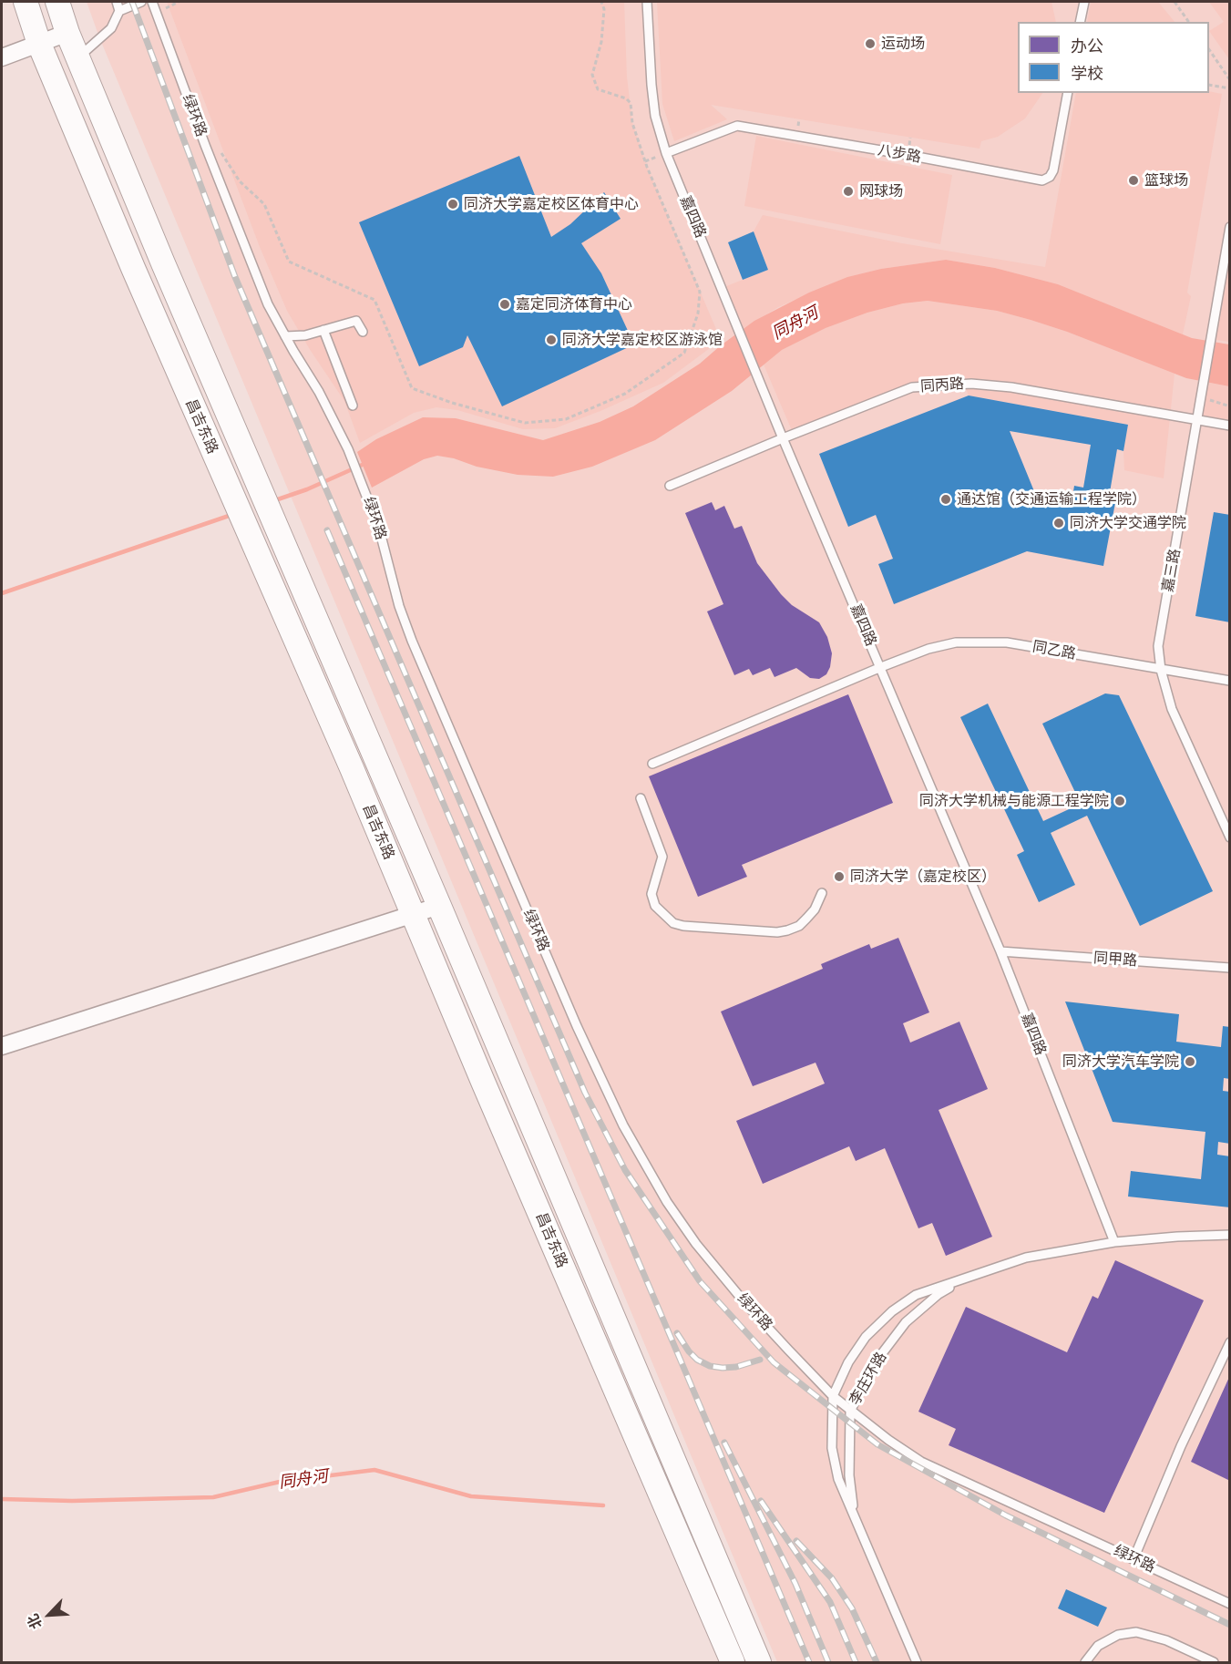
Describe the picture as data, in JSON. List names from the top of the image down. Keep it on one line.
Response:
{"streets":{"street":["昌吉东路"],"lane":["绿环路","八步路","嘉四路","同丙路","嘉三路","同乙路","同甲路","李庄环路"]},"crossings":[["绿环路","李庄环路"],["八步路","嘉四路"],["嘉四路","同丙路"],["嘉四路","同乙路"],["嘉四路","同甲路"],["嘉四路","李庄环路"],["同丙路","嘉三路"],["嘉三路","同乙路"]],"water":["同舟河"],"places":["运动场","篮球场","网球场","同济大学嘉定校区体育中心","嘉定同济体育中心","同济大学嘉定校区游泳馆","通达馆（交通运输工程学院）","同济大学交通学院","同济大学机械与能源工程学院","同济大学（嘉定校区）","同济大学汽车学院"],"legend":["办公","学校"],"north":"bottom left"}
